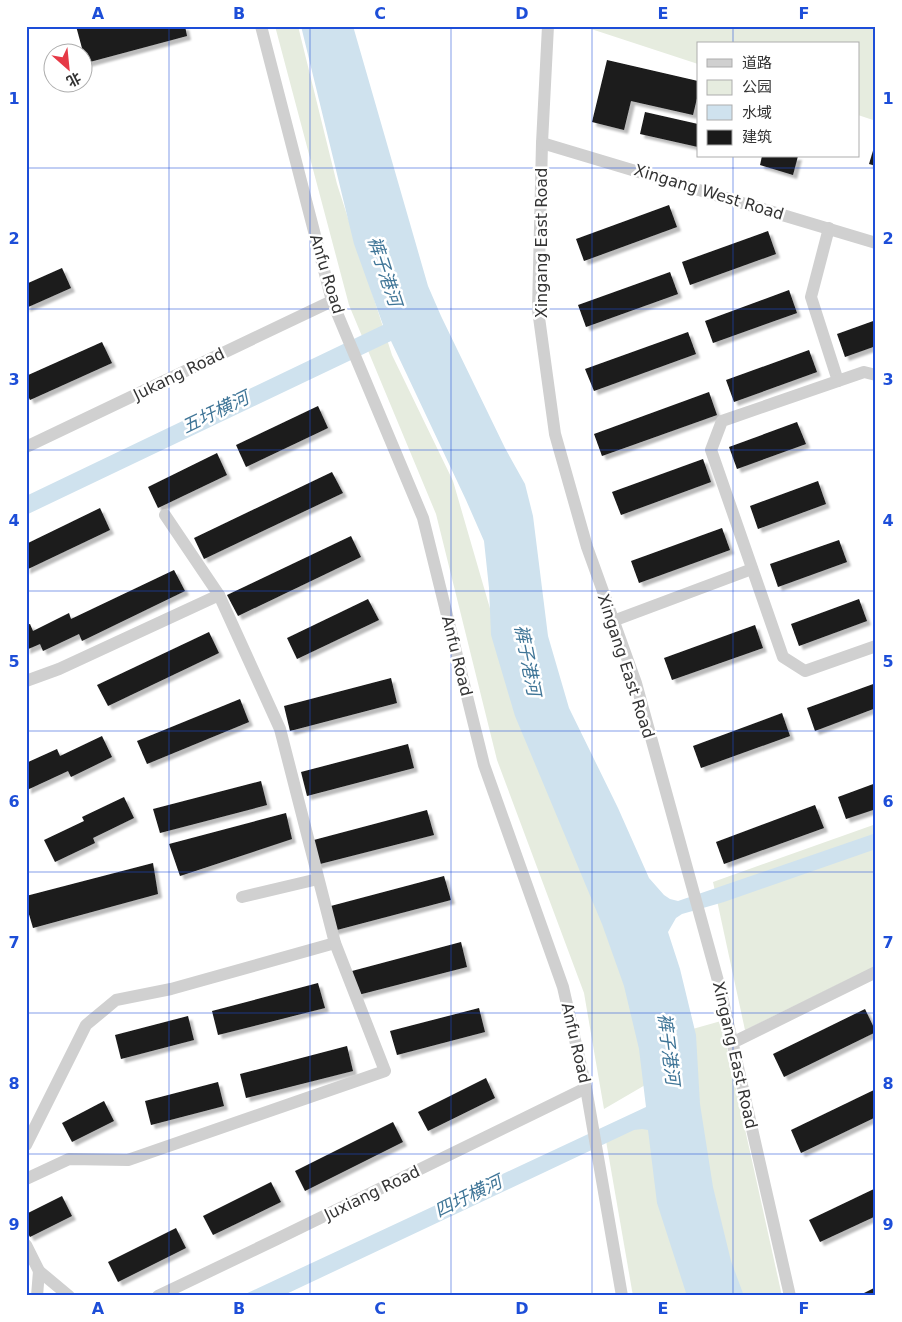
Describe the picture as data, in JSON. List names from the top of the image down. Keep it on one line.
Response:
{"streets":{"street":["Xingang West Road","Xingang East Road","Anfu Road","Jukang Road","Juxiang Road"]},"crossings":[["Xingang West Road","Xingang East Road"],["Anfu Road","Jukang Road"],["Anfu Road","Juxiang Road"]],"water":["裤子港河","五圩横河","四圩横河"],"legend":["道路","公园","水域","建筑"],"north":"bottom right","grid":{"columns":["A","B","C","D","E","F"],"rows":["1","2","3","4","5","6","7","8","9"]}}
